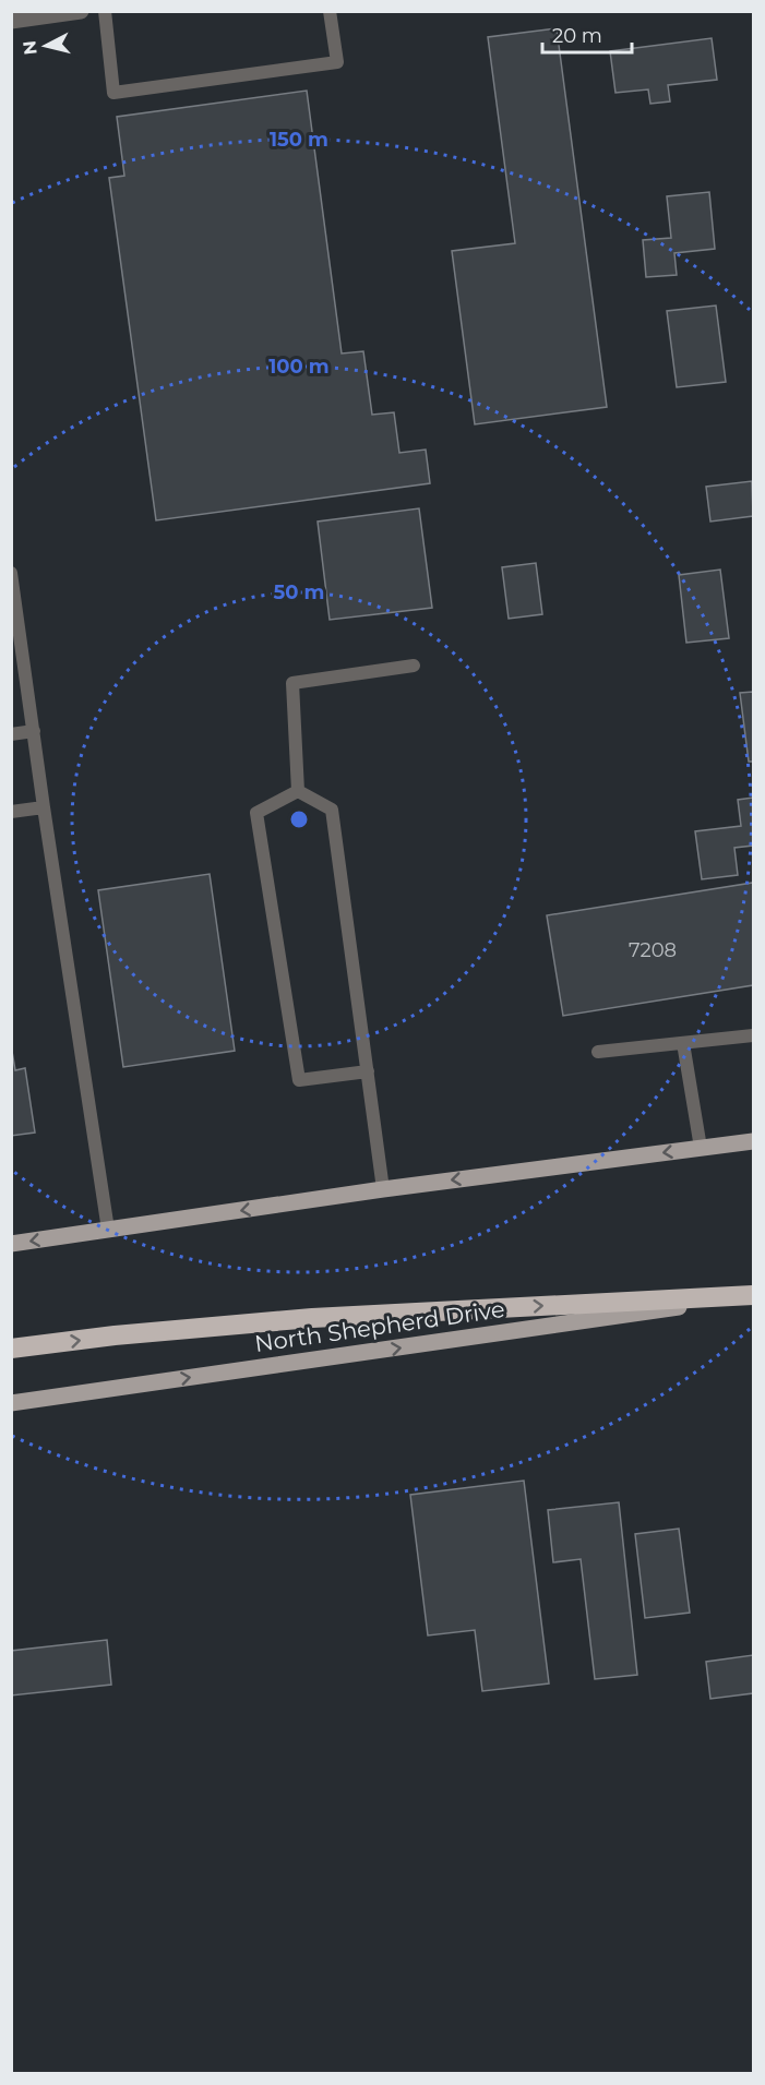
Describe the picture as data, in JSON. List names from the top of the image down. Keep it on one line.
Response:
{"streets":{"main road":["North Shepherd Drive"]},"one_way":["North Shepherd Drive"],"house_numbers":["7208"],"scale_bar":"20 m","north":"left","rings":["150 m","100 m","50 m"]}
